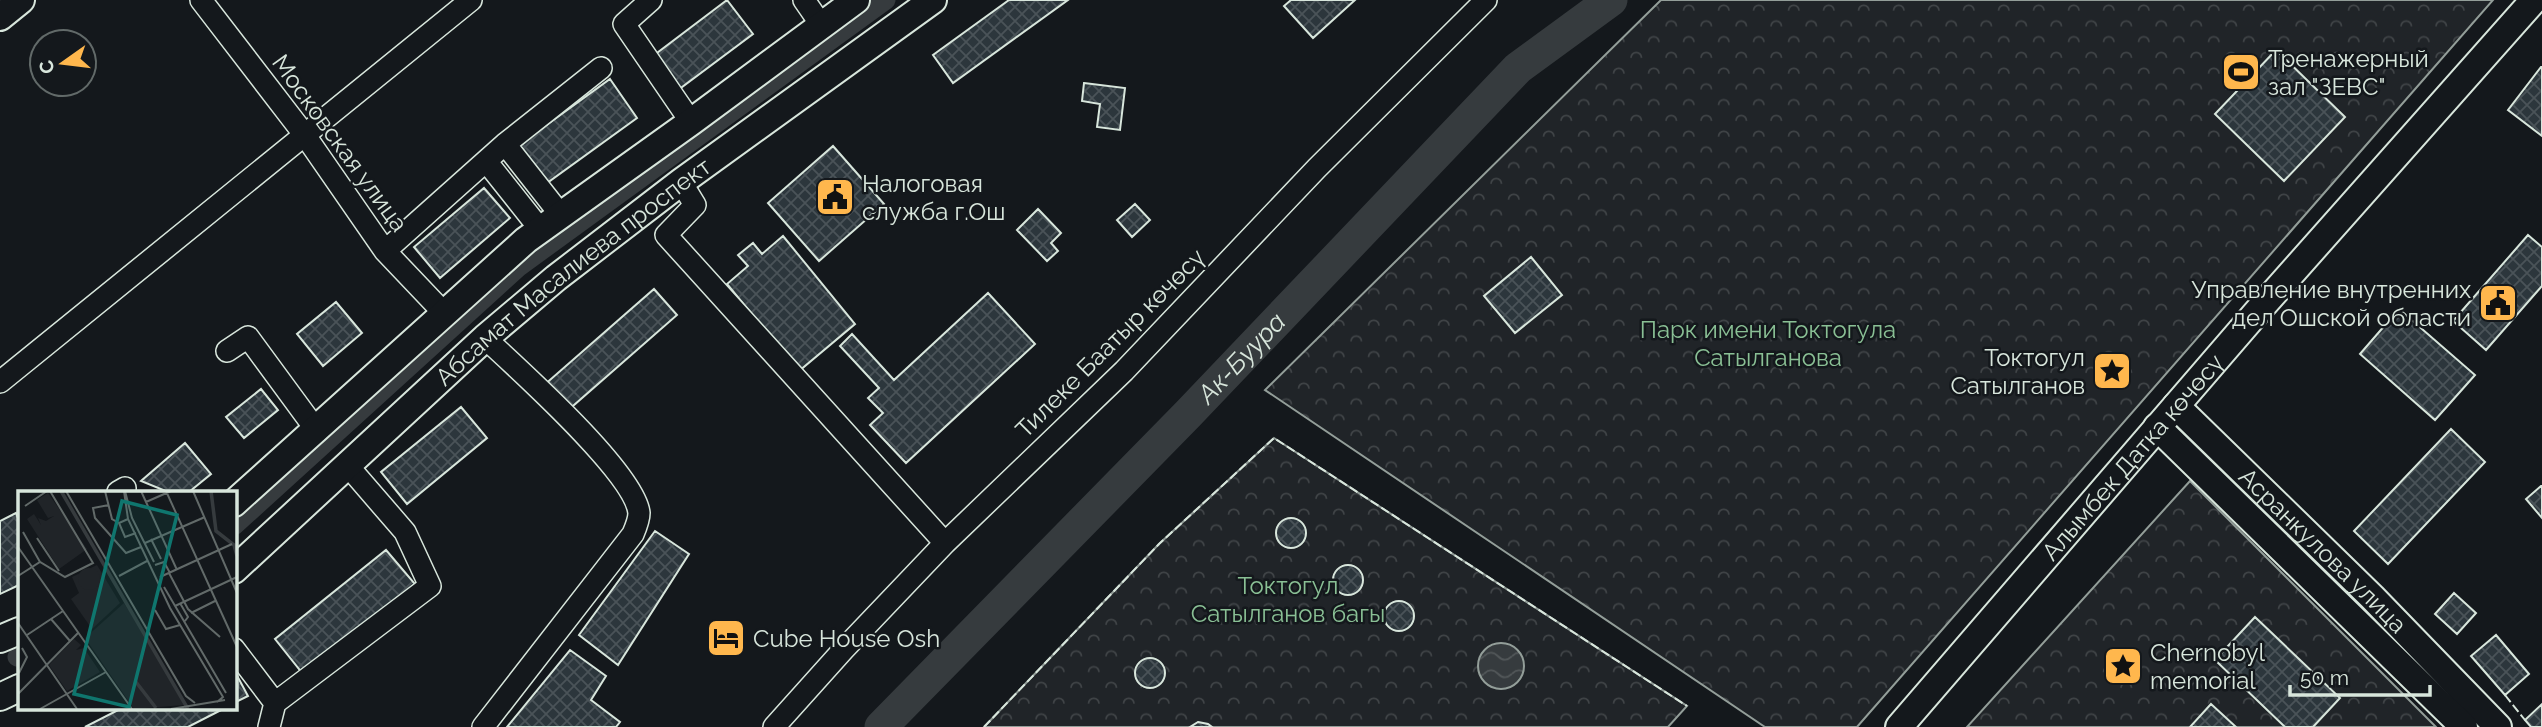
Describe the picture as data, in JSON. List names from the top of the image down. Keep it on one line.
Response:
{"streets":{"main road":["Абсамат Масалиева проспект","Алымбек Датка көчөсү","Асранкулова улица"],"street":["Московская улица","Тилеке Баатыр көчөсү"]},"crossings":[["Московская улица","Абсамат Масалиева проспект"],["Алымбек Датка көчөсү","Асранкулова улица"]],"water":["Ак-Буура"],"parks":["Парк имени Токтогула Сатылганова","Токтогул Сатылганов багы"],"places":{"sports":["Тренажерный зал \"ЗЕВС\""],"public building":["Налоговая служба г.Ош","Управление внутренних дел Ошской области"],"place":["Токтогул Сатылганов","Chernobyl memorial"],"hotel":["Cube House Osh"]},"scale_bar":"50 m","north":"left"}
